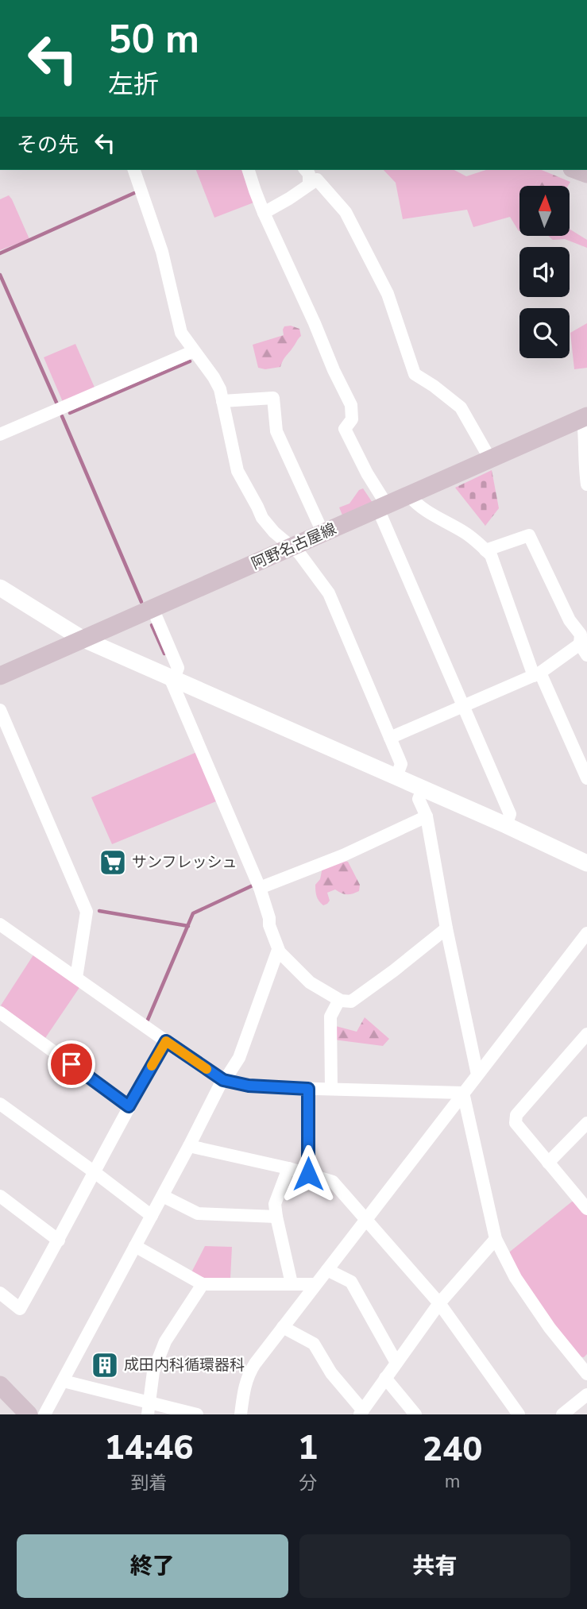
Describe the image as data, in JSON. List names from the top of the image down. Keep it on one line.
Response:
{"streets":{"main road":["阿野名古屋線"]},"places":{"supermarket":["サンフレッシュ"],"building":["成田内科循環器科"]},"north":"top","page":{"turn":["50 m","左折"],"then":"その先","eta":["14:46","到着","1","分","240","m"],"buttons":["終了","共有"]}}
